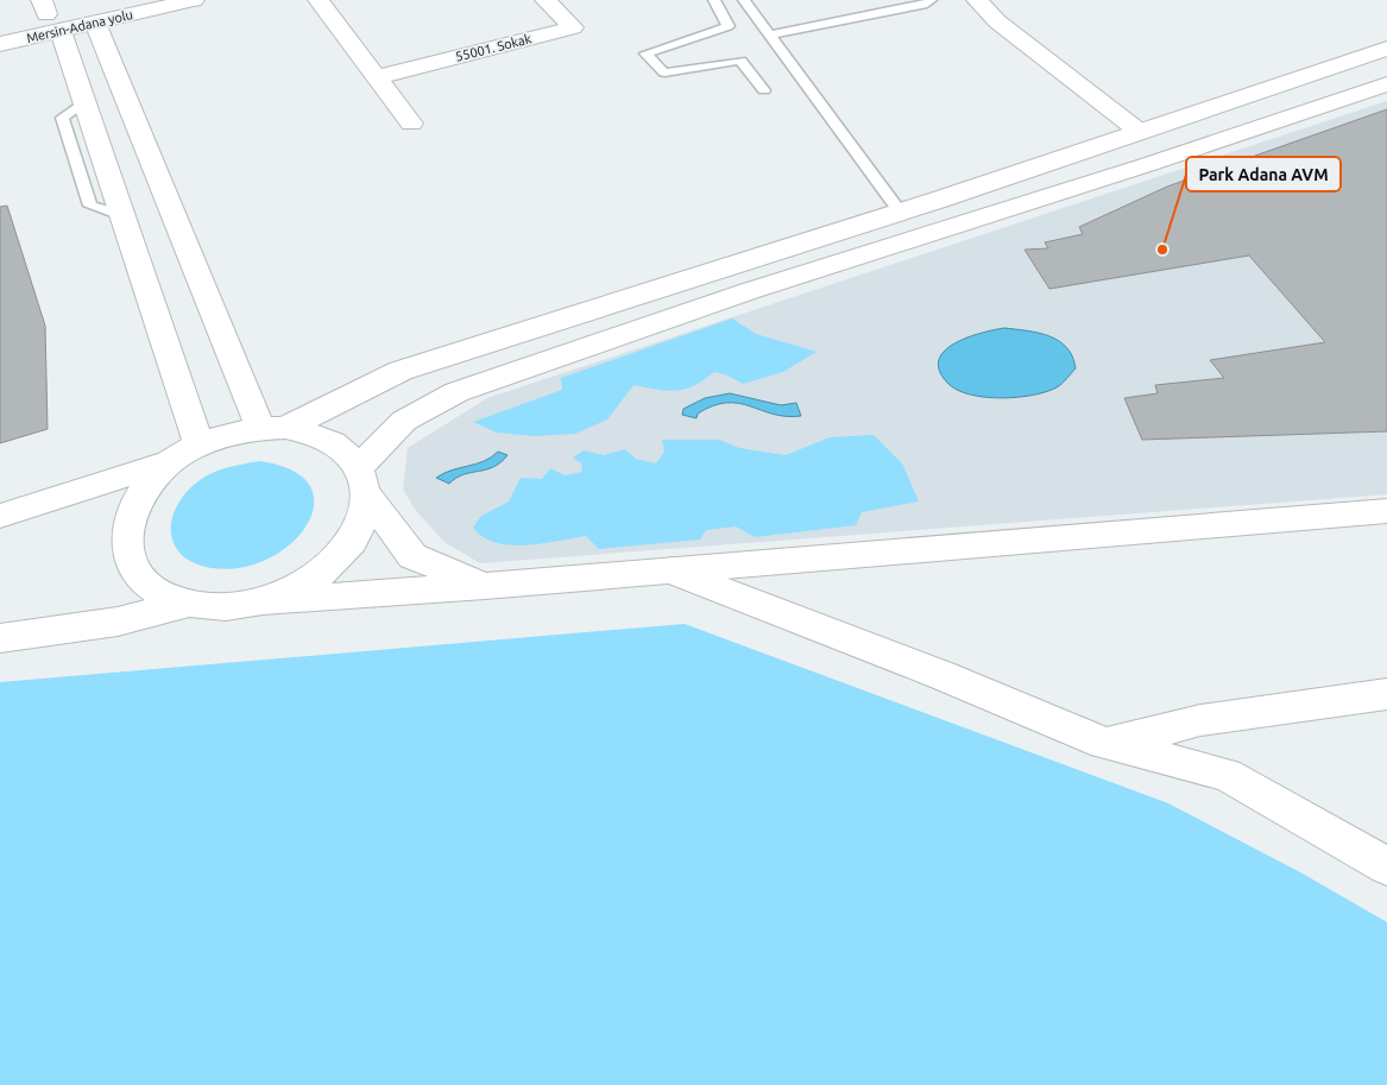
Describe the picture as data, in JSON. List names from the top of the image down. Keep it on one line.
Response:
{"streets":{"main road":["Mersin-Adana yolu","55001. Sokak"]},"places":["Park Adana AVM"]}
